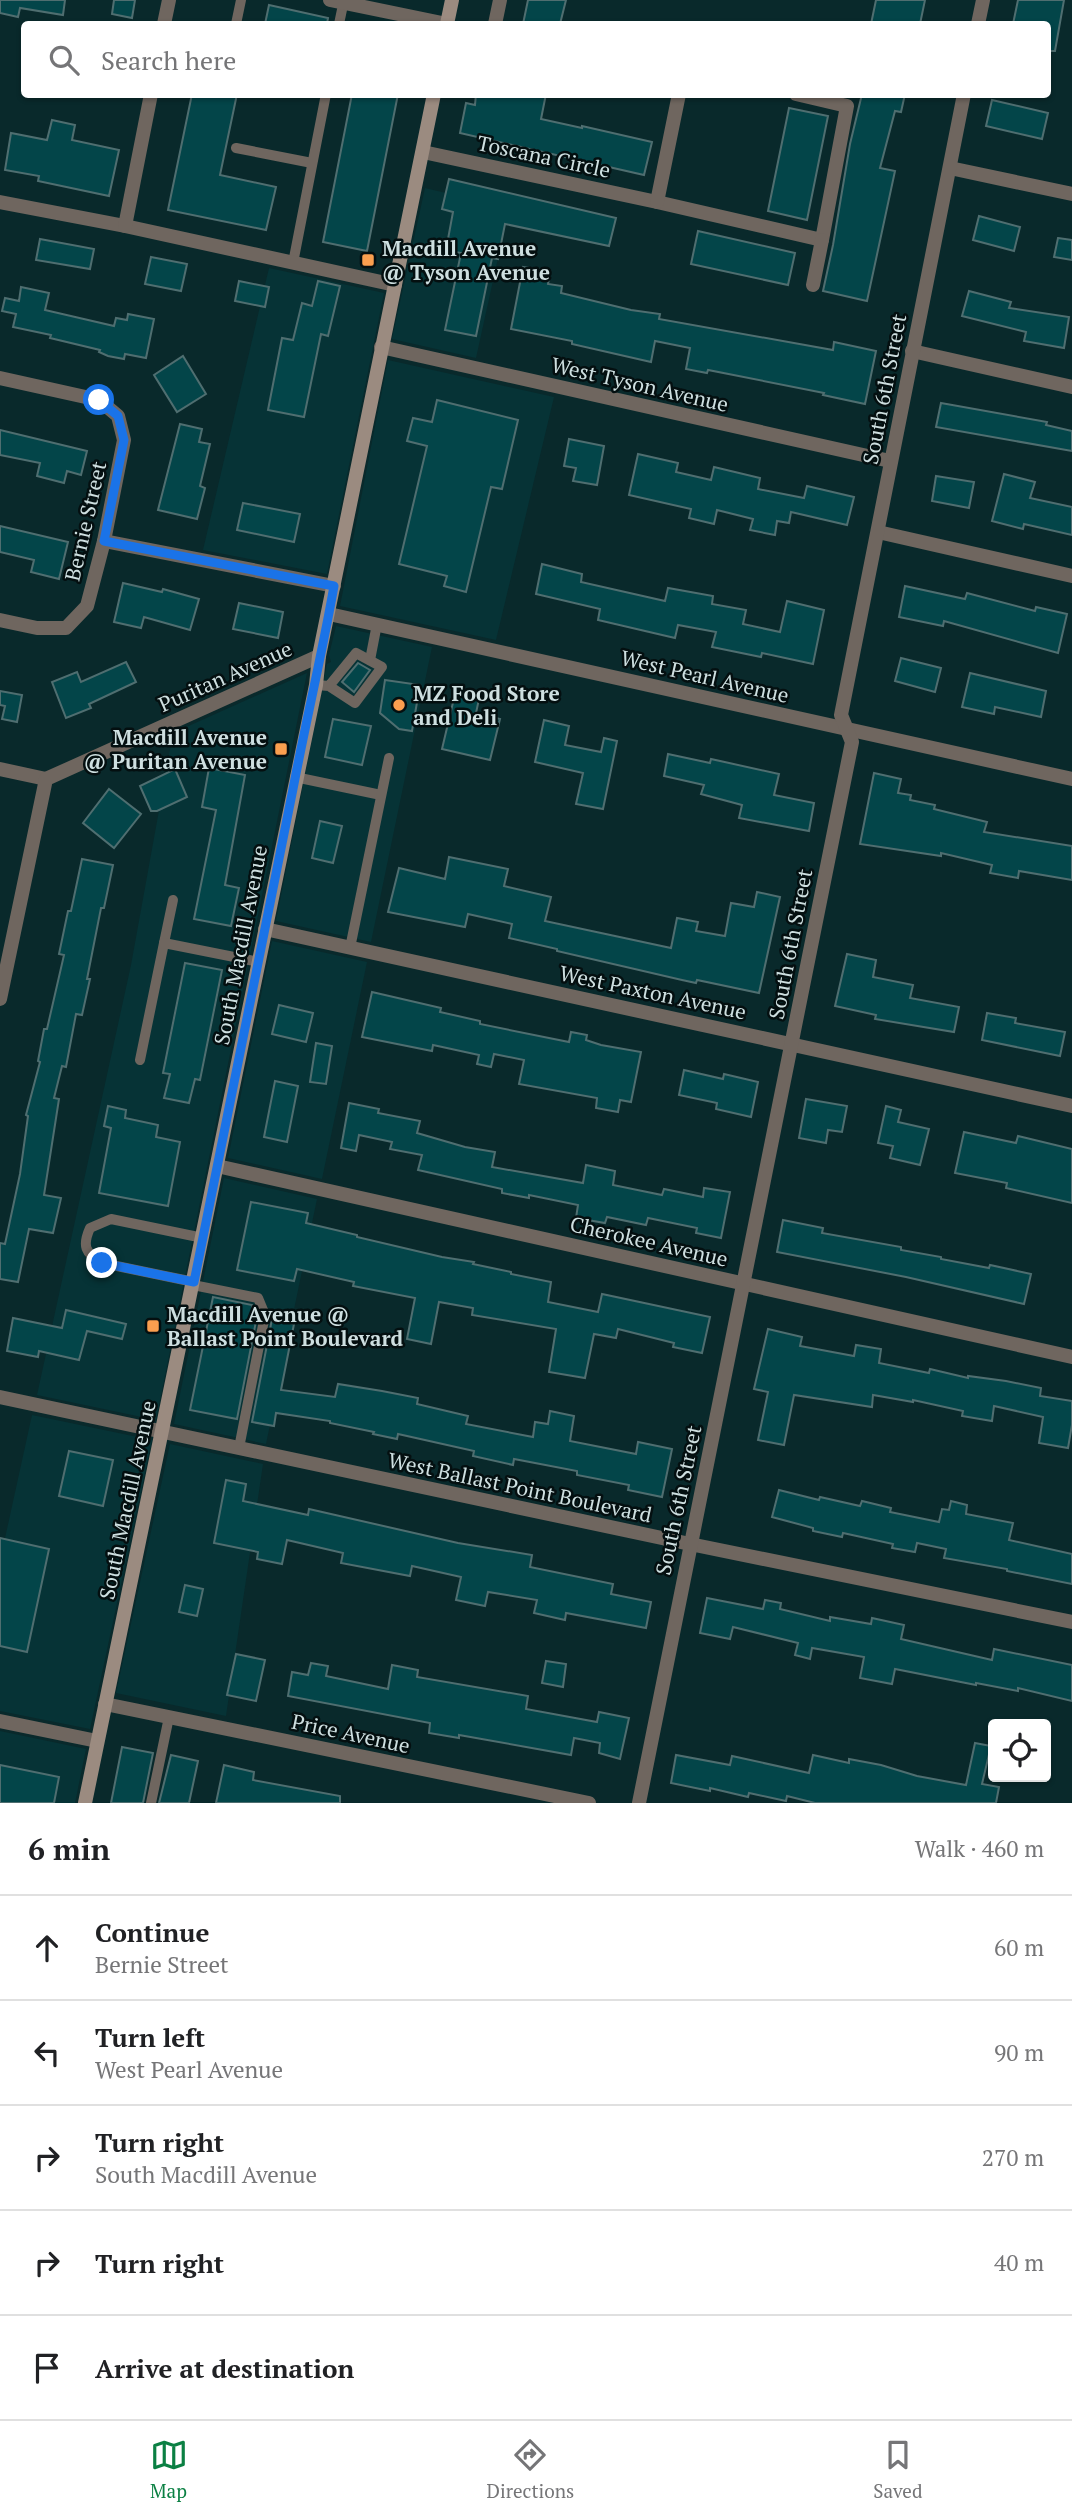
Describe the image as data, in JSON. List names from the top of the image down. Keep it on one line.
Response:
{"streets":{"street":["Toscana Circle","West Tyson Avenue","South 6th Street","Bernie Street","Puritan Avenue","West Pearl Avenue","South Macdill Avenue","West Paxton Avenue","Cherokee Avenue","West Ballast Point Boulevard","Price Avenue"]},"crossings":[["Toscana Circle","South Macdill Avenue"],["West Tyson Avenue","South 6th Street"],["West Tyson Avenue","South Macdill Avenue"],["South 6th Street","West Pearl Avenue"],["South 6th Street","West Paxton Avenue"],["South 6th Street","Cherokee Avenue"],["South 6th Street","West Ballast Point Boulevard"],["Puritan Avenue","South Macdill Avenue"],["West Pearl Avenue","South Macdill Avenue"],["South Macdill Avenue","West Paxton Avenue"],["South Macdill Avenue","Cherokee Avenue"],["South Macdill Avenue","West Ballast Point Boulevard"],["South Macdill Avenue","Price Avenue"]],"places":{"transit":["Macdill Avenue @ Tyson Avenue","Macdill Avenue @ Puritan Avenue","Macdill Avenue @ Ballast Point Boulevard"],"other":["MZ Food Store and Deli"]},"page":{"search":"Search here","heading":["6 min","Walk · 460 m"],"list":[["Continue","Bernie Street","60 m"],["Turn left","West Pearl Avenue","90 m"],["Turn right","South Macdill Avenue","270 m"],["Turn right","40 m"],"Arrive at destination"],"nav":["Map","Directions","Saved"]}}
